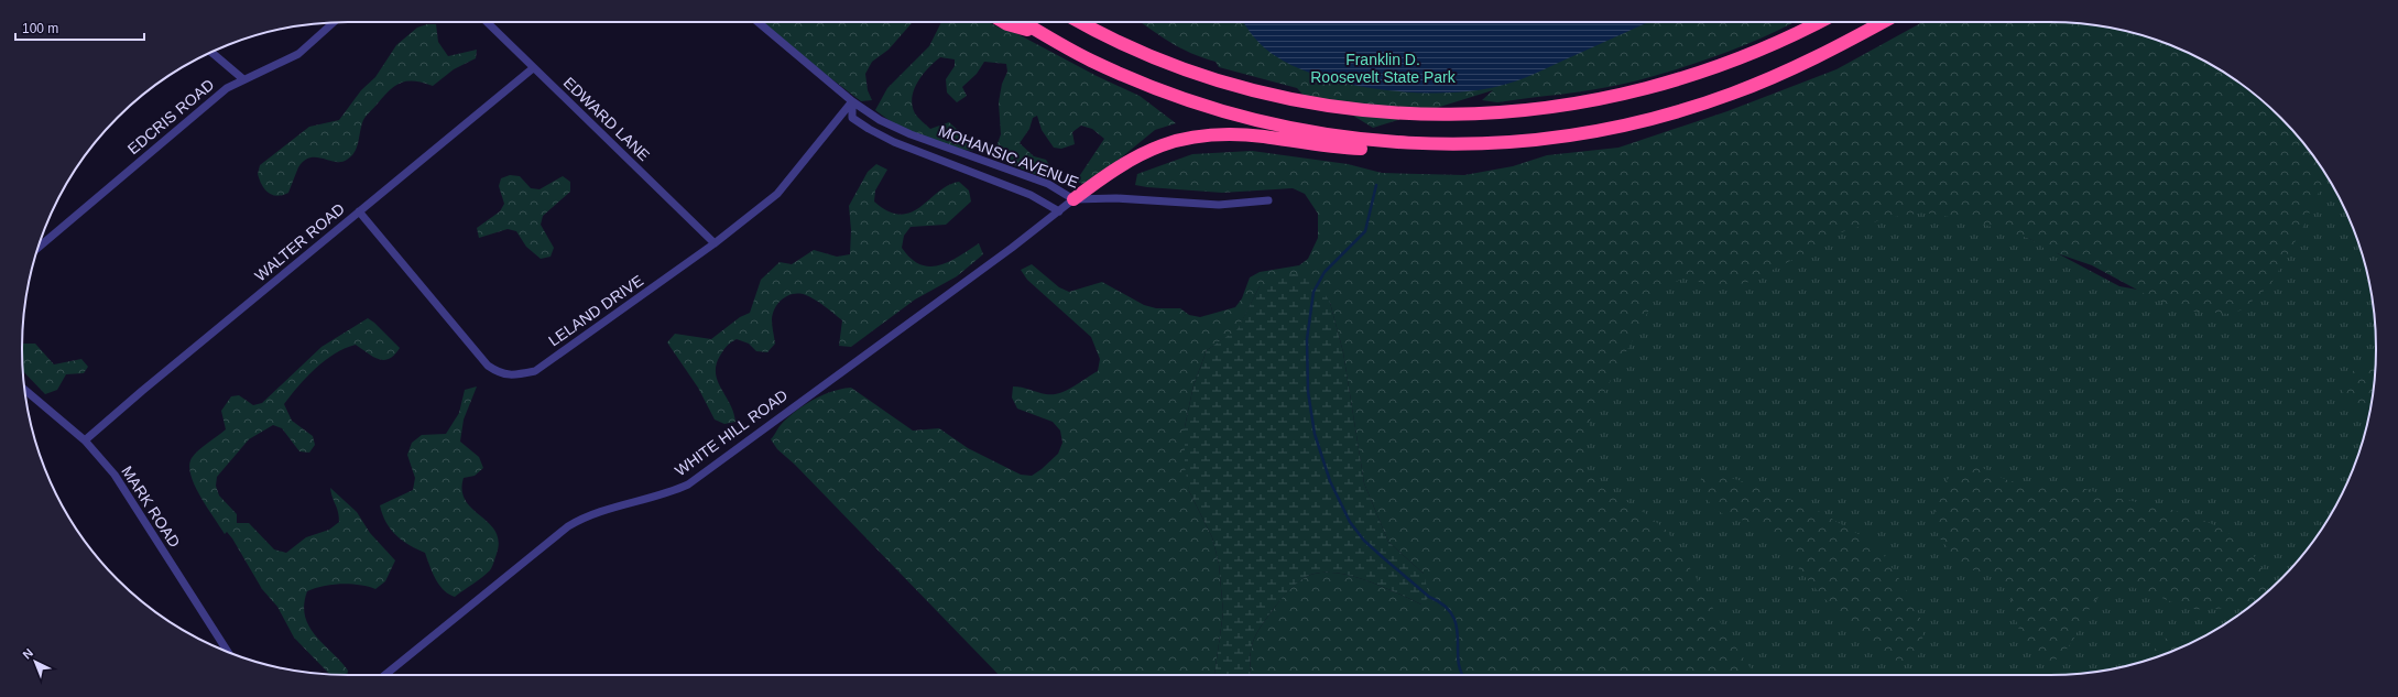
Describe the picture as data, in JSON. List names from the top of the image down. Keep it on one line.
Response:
{"streets":{"street":["EDCRIS ROAD","EDWARD LANE","MOHANSIC AVENUE","WALTER ROAD","LELAND DRIVE","WHITE HILL ROAD","MARK ROAD"]},"crossings":[["EDWARD LANE","WALTER ROAD"],["EDWARD LANE","LELAND DRIVE"],["MOHANSIC AVENUE","LELAND DRIVE"],["MOHANSIC AVENUE","WHITE HILL ROAD"],["WALTER ROAD","LELAND DRIVE"],["WALTER ROAD","MARK ROAD"]],"parks":["Franklin D. Roosevelt State Park"],"scale_bar":"100 m","north":"top left"}
